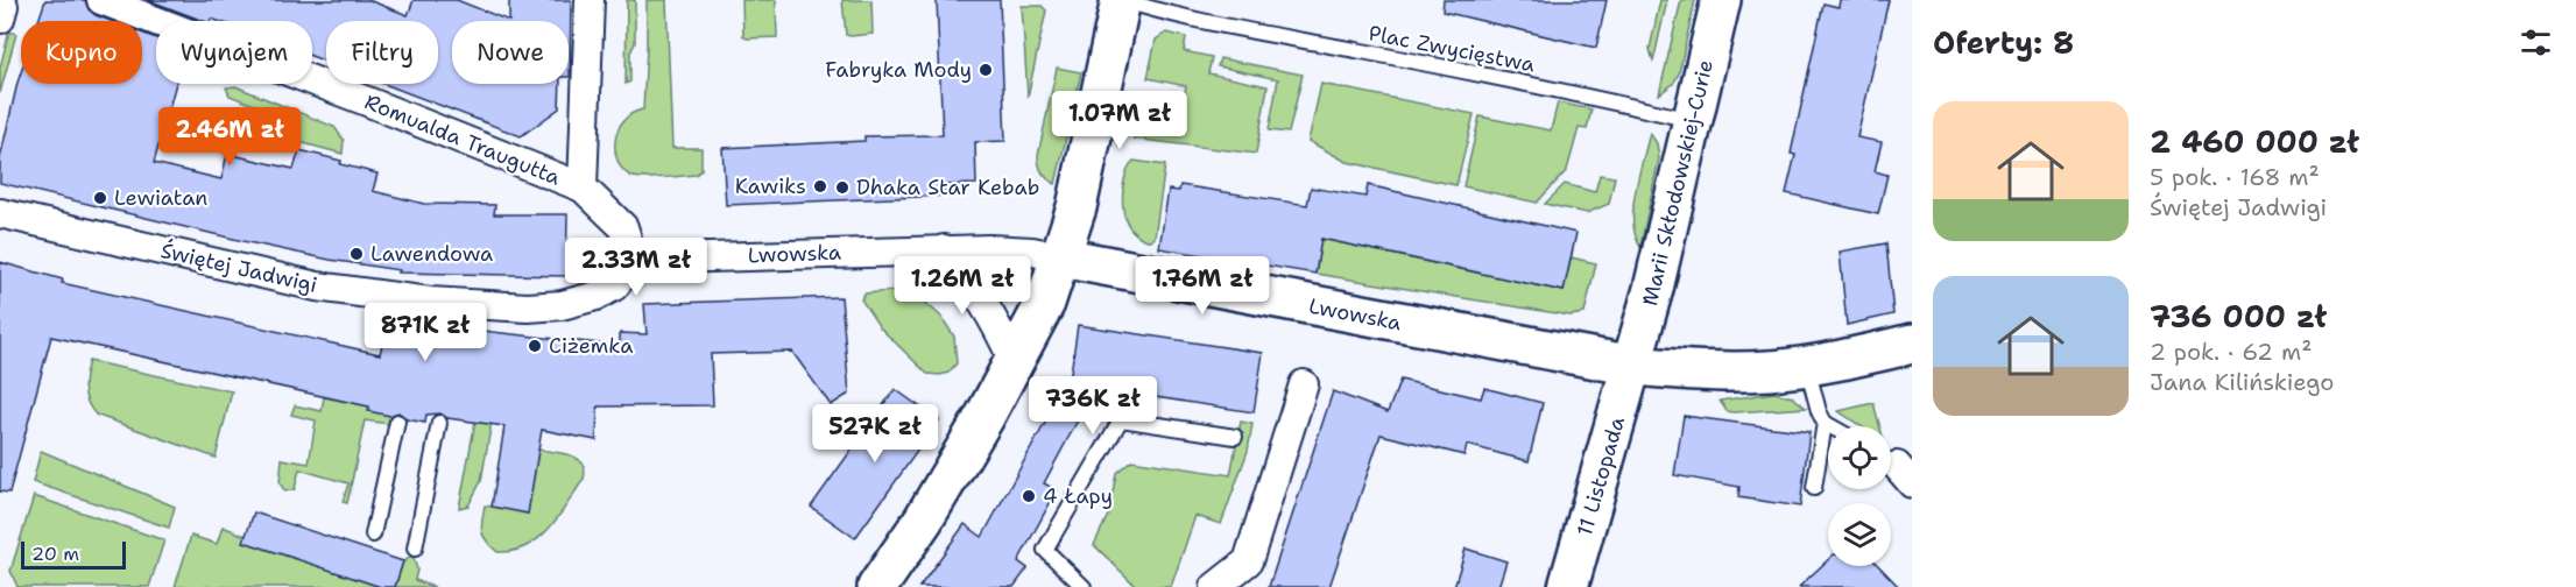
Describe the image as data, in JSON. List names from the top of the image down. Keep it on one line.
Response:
{"streets":{"street":["Romualda Traugutta","Marii Skłodowskiej-Curie","Lwowska","Świętej Jadwigi","11 Listopada"],"lane":["Plac Zwycięstwa"]},"crossings":[["Plac Zwycięstwa","Marii Skłodowskiej-Curie"],["Romualda Traugutta","Lwowska"],["Romualda Traugutta","Świętej Jadwigi"],["Marii Skłodowskiej-Curie","Lwowska"],["Marii Skłodowskiej-Curie","11 Listopada"],["Lwowska","Świętej Jadwigi"],["Lwowska","11 Listopada"]],"places":["Fabryka Mody","Kawiks","Dhaka Star Kebab","Lewiatan","Lawendowa","Ciżemka","4 Łapy"],"scale_bar":"20 m","page":{"heading":"Oferty: 8","chip":["Kupno","Wynajem","Filtry","Nowe"],"list":[{"name":"2 460 000 zł","note":"5 pok. · 168 m² · Świętej Jadwigi"},{"name":"736 000 zł","note":"2 pok. · 62 m² · Jana Kilińskiego"}],"price":["1.07M zł","2.46M zł","2.33M zł","1.26M zł","1.76M zł","871K zł","736K zł","527K zł"],"scale":"20 m"}}
